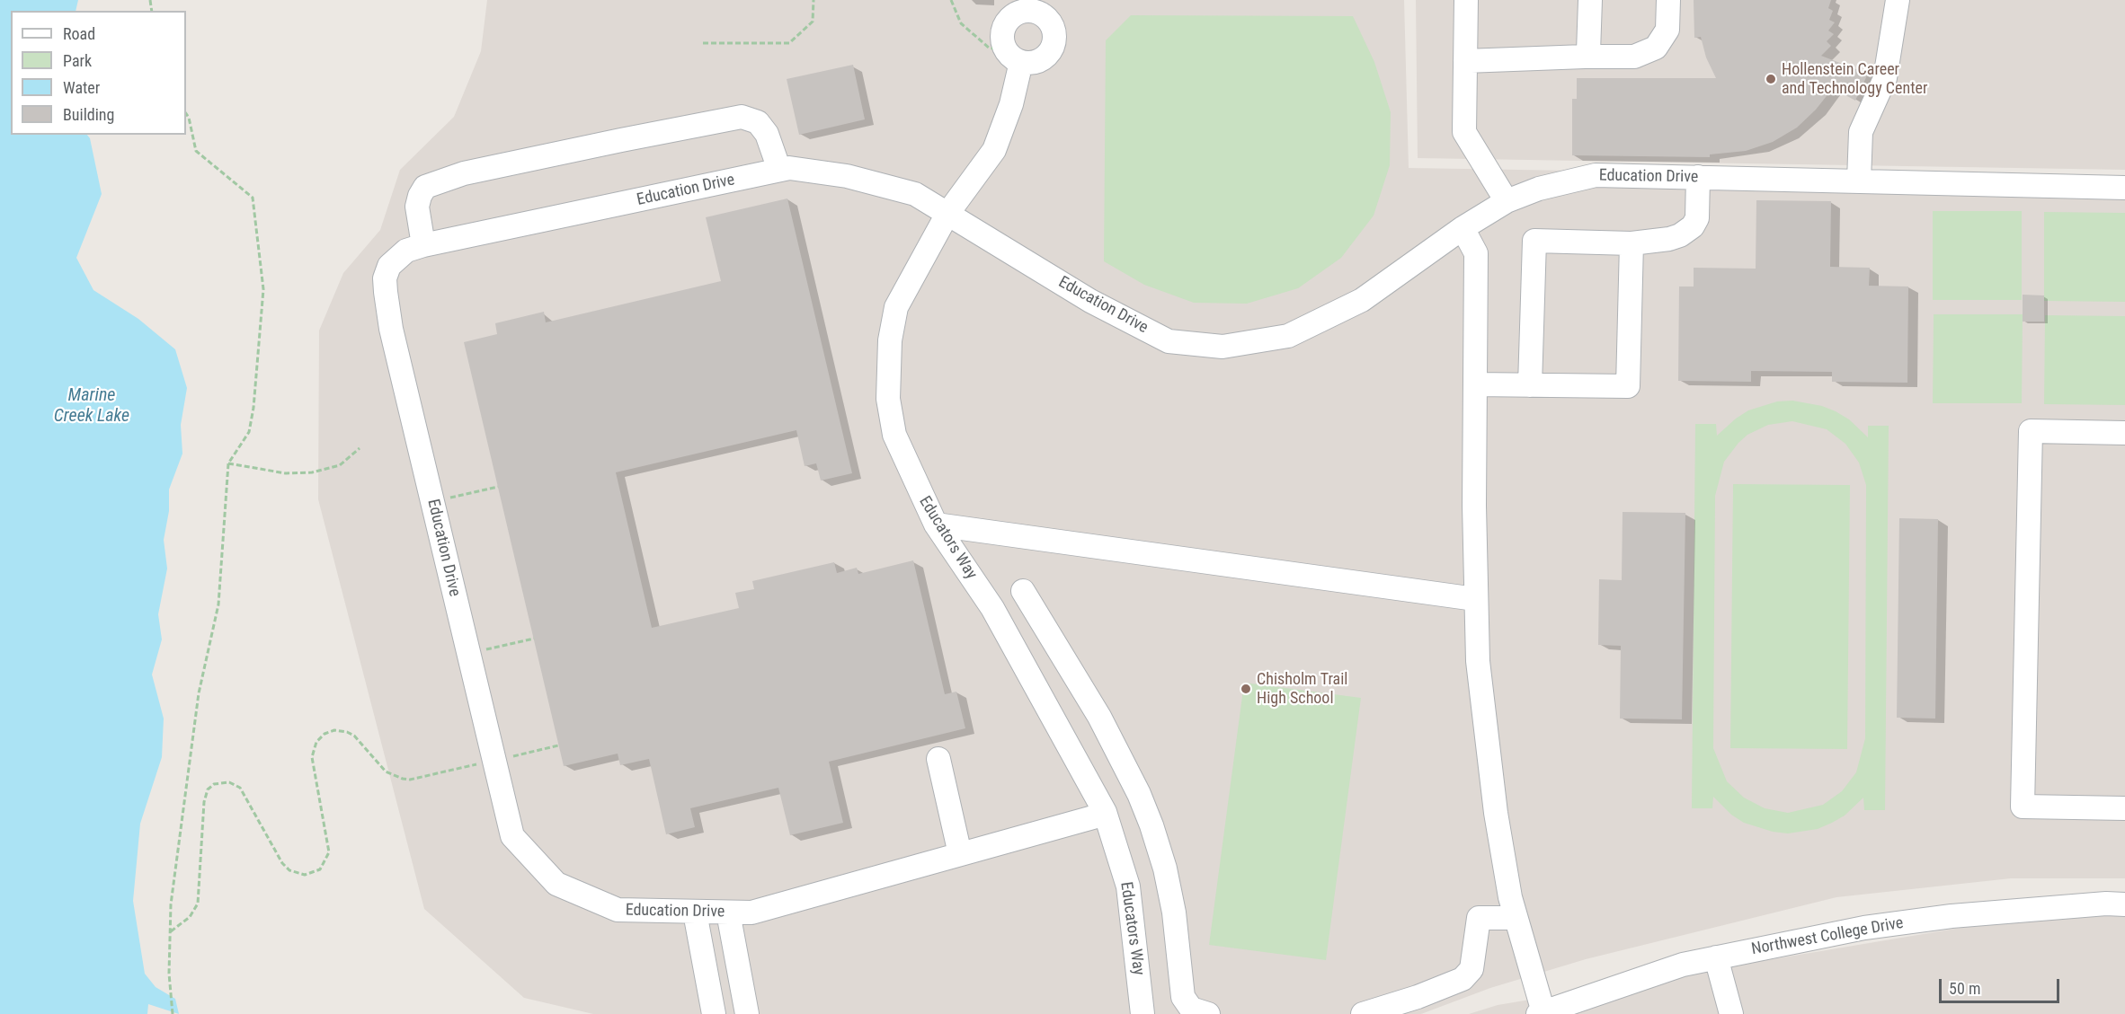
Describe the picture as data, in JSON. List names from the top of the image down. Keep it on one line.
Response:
{"streets":{"street":["Education Drive","Educators Way","Northwest College Drive"]},"crossings":[["Education Drive","Educators Way"]],"water":["Marine Creek Lake"],"places":["Hollenstein Career and Technology Center","Chisholm Trail High School"],"legend":["Road","Park","Water","Building"],"scale_bar":"50 m"}
